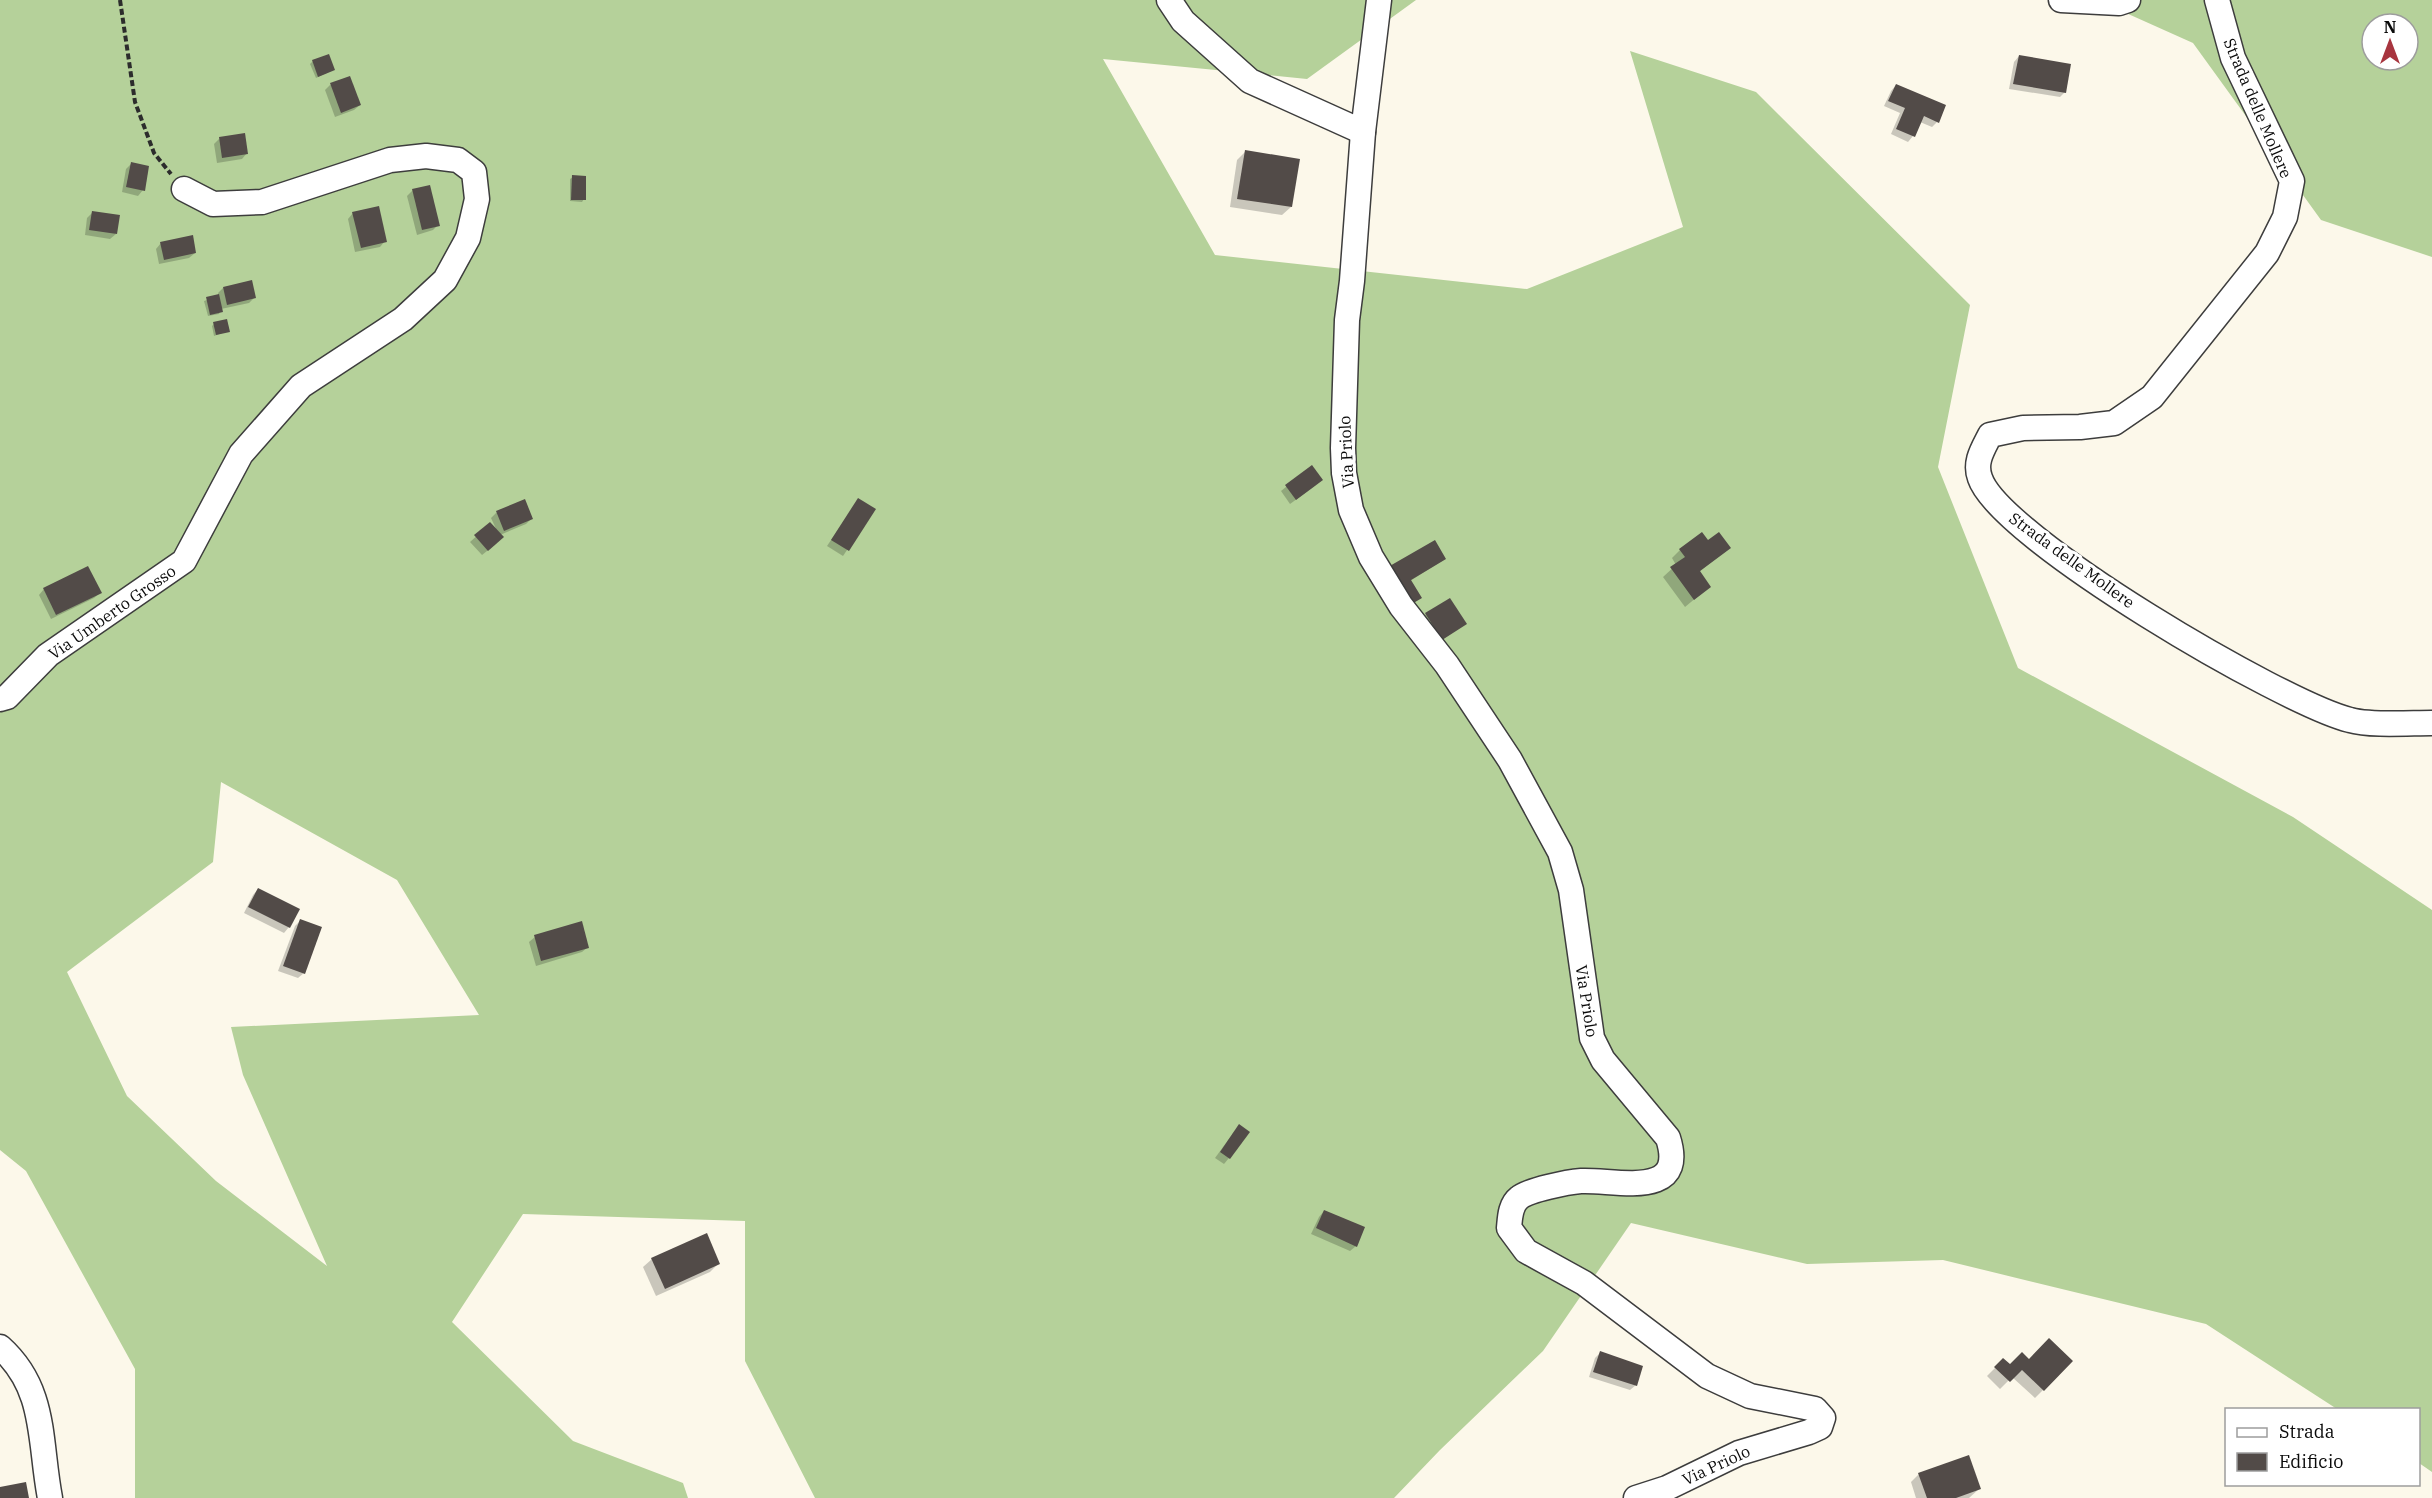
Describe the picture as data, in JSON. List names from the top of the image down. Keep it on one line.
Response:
{"streets":{"street":["Strada delle Mollere","Via Priolo","Via Umberto Grosso"]},"legend":["Strada","Edificio"],"north":"top"}
